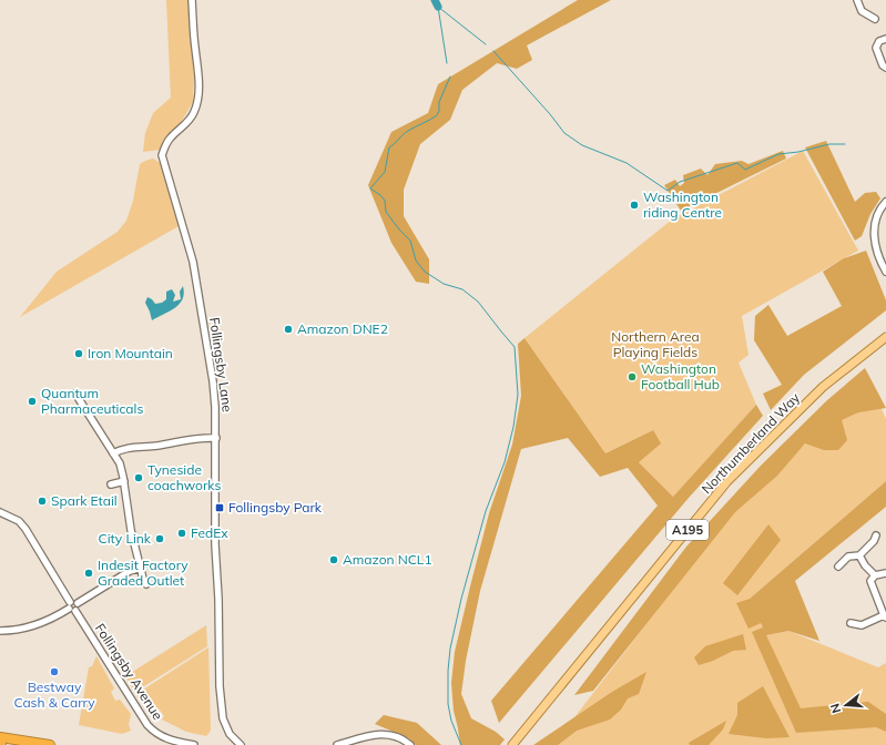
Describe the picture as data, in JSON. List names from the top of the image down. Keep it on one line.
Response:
{"streets":{"main road":["Northumberland Way","A195"],"street":["Follingsby Lane","Follingsby Avenue"]},"parks":["Northern Area Playing Fields"],"places":{"other":["Washington riding Centre","Amazon DNE2","Iron Mountain","Washington Football Hub","Quantum Pharmaceuticals","Tyneside coachworks","Spark Etail","FedEx","City Link","Amazon NCL1","Indesit Factory Graded Outlet","Bestway Cash & Carry"],"transit":["Follingsby Park"]},"north":"left"}
